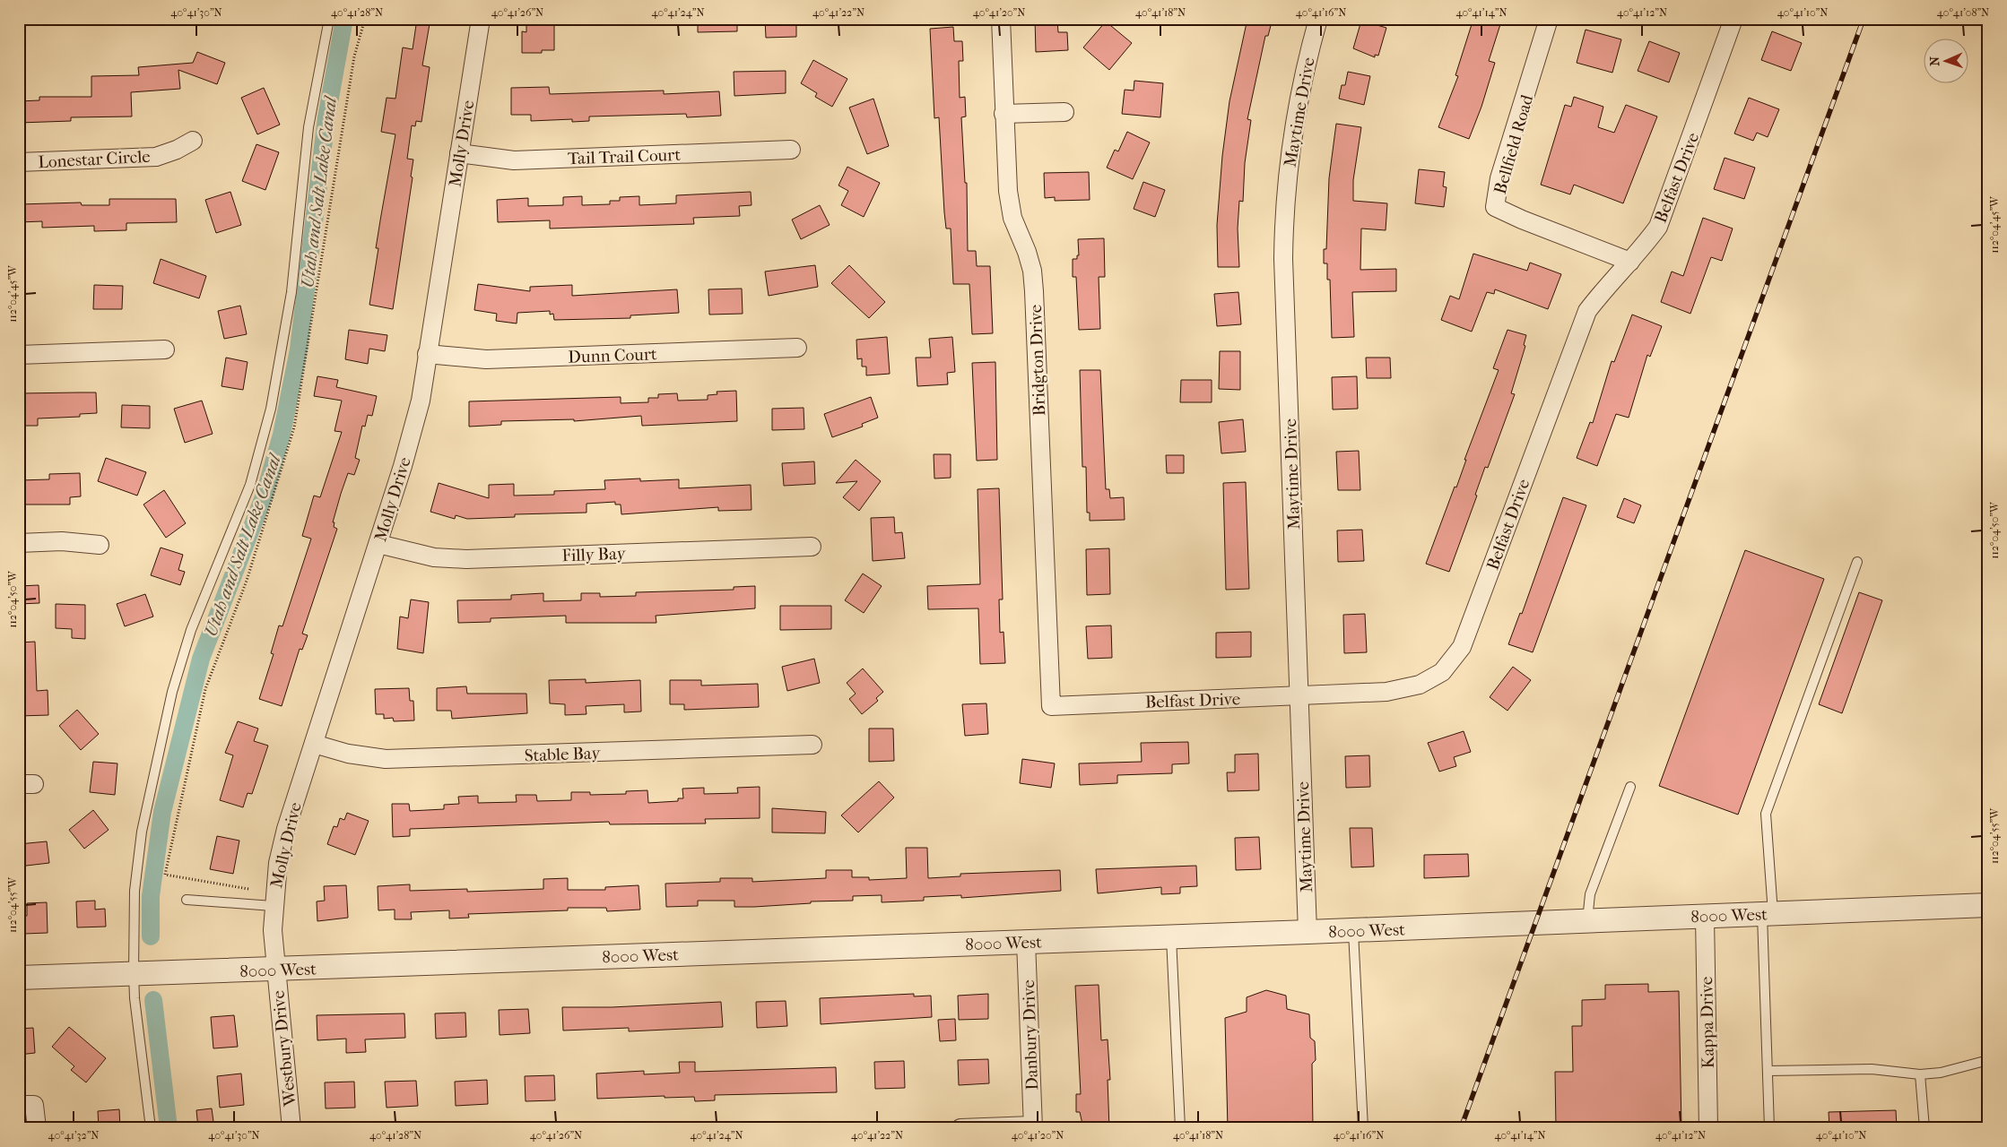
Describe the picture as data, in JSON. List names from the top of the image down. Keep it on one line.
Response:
{"streets":{"street":["Maytime Drive","Molly Drive","Bellfield Road","Tail Trail Court","Lonestar Circle","Belfast Drive","Dunn Court","Bridgton Drive","Filly Bay","Stable Bay","8000 West","Kappa Drive","Danbury Drive","Westbury Drive"]},"crossings":[["Maytime Drive","Belfast Drive"],["Maytime Drive","8000 West"],["Molly Drive","Tail Trail Court"],["Molly Drive","Dunn Court"],["Molly Drive","Filly Bay"],["Molly Drive","Stable Bay"],["Molly Drive","8000 West"],["Molly Drive","Westbury Drive"],["Bellfield Road","Belfast Drive"],["Belfast Drive","Bridgton Drive"],["8000 West","Kappa Drive"],["8000 West","Danbury Drive"],["8000 West","Westbury Drive"]],"water":["Utah and Salt Lake Canal"],"north":"left","coordinates":["40°41'30\"N","40°41'28\"N","40°41'26\"N","40°41'24\"N","40°41'22\"N","40°41'20\"N","40°41'18\"N","40°41'16\"N","40°41'14\"N","40°41'12\"N","40°41'10\"N","40°41'08\"N","112°04'45\"W","112°04'50\"W","112°04'55\"W","40°41'32\"N"]}
